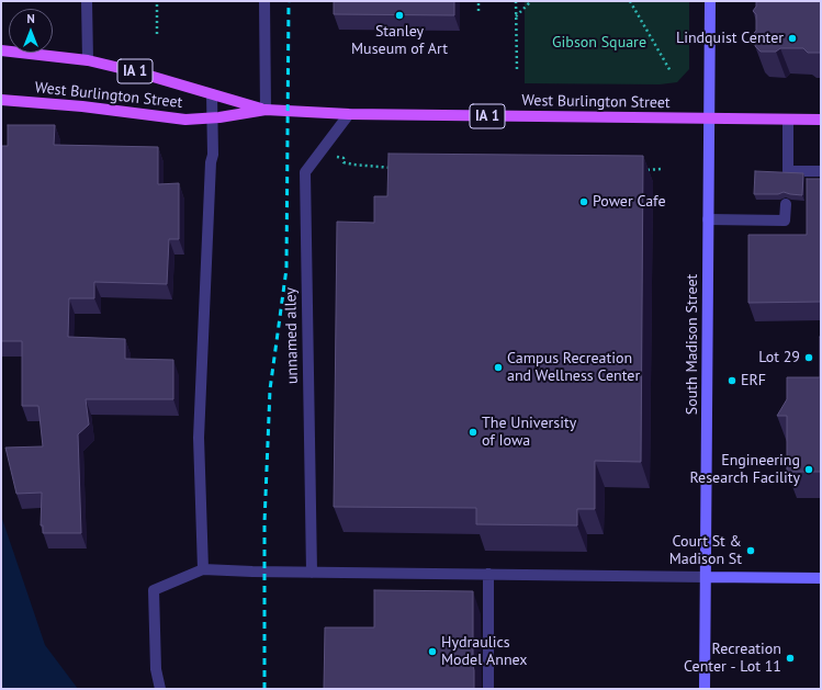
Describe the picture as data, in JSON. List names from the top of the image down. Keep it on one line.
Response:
{"streets":{"main road":["IA 1","West Burlington Street"],"street":["South Madison Street"],"lane":["unnamed alley"]},"crossings":[["West Burlington Street","unnamed alley"],["West Burlington Street","South Madison Street"]],"parks":["Gibson Square"],"places":["Stanley Museum of Art","Lindquist Center","Power Cafe","Lot 29","Campus Recreation and Wellness Center","ERF","The University of Iowa","Engineering Research Facility","Court St & Madison St","Hydraulics Model Annex","Recreation Center - Lot 11"],"north":"top"}
